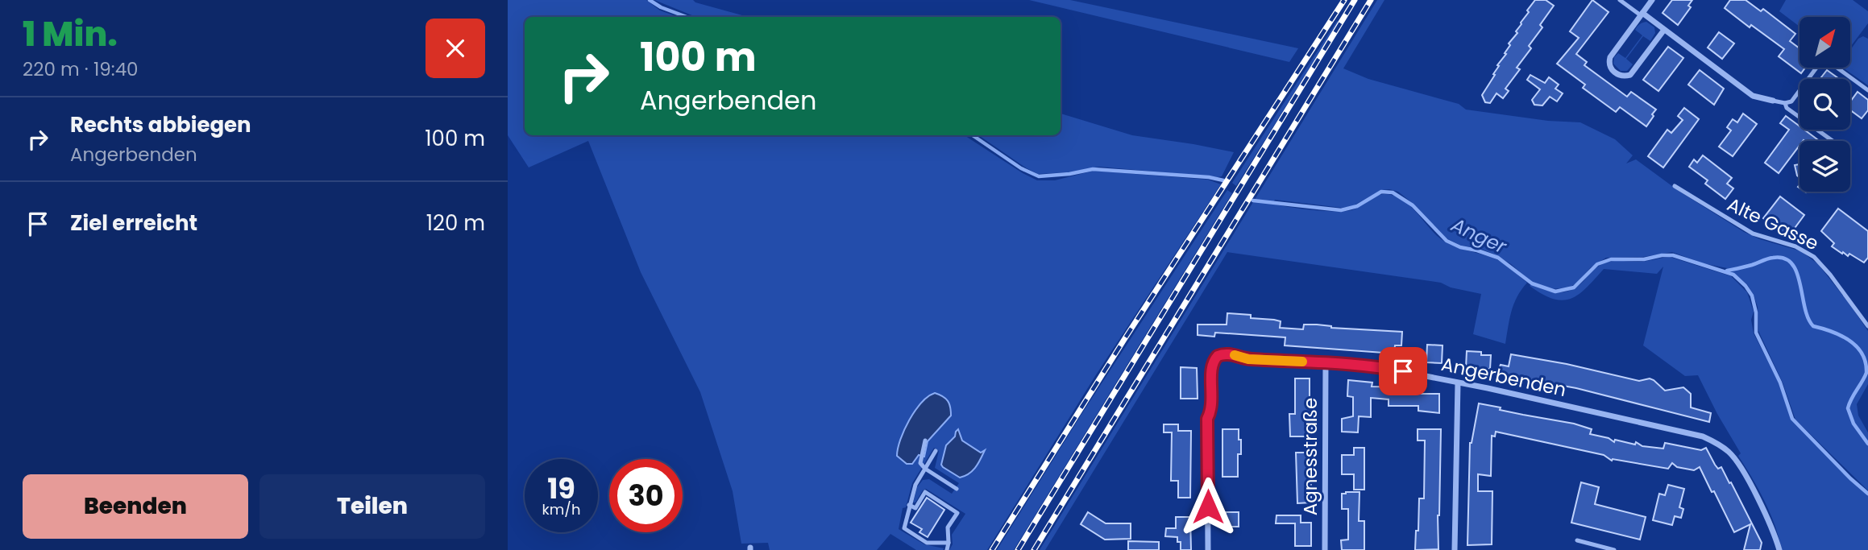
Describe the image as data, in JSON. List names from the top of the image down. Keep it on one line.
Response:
{"streets":{"street":["Angerbenden","Agnesstraße"],"lane":["Alte Gasse"]},"crossings":[["Angerbenden","Agnesstraße"]],"water":["Anger"],"north":"top right","page":{"heading":["1 Min.","220 m · 19:40"],"turn":["100 m","Angerbenden"],"list":[{"name":"Rechts abbiegen","note":"Angerbenden","value":"100 m"},{"name":"Ziel erreicht","value":"120 m"}],"speed":"19 km/h","limit":"30","buttons":["Beenden","Teilen"]}}
